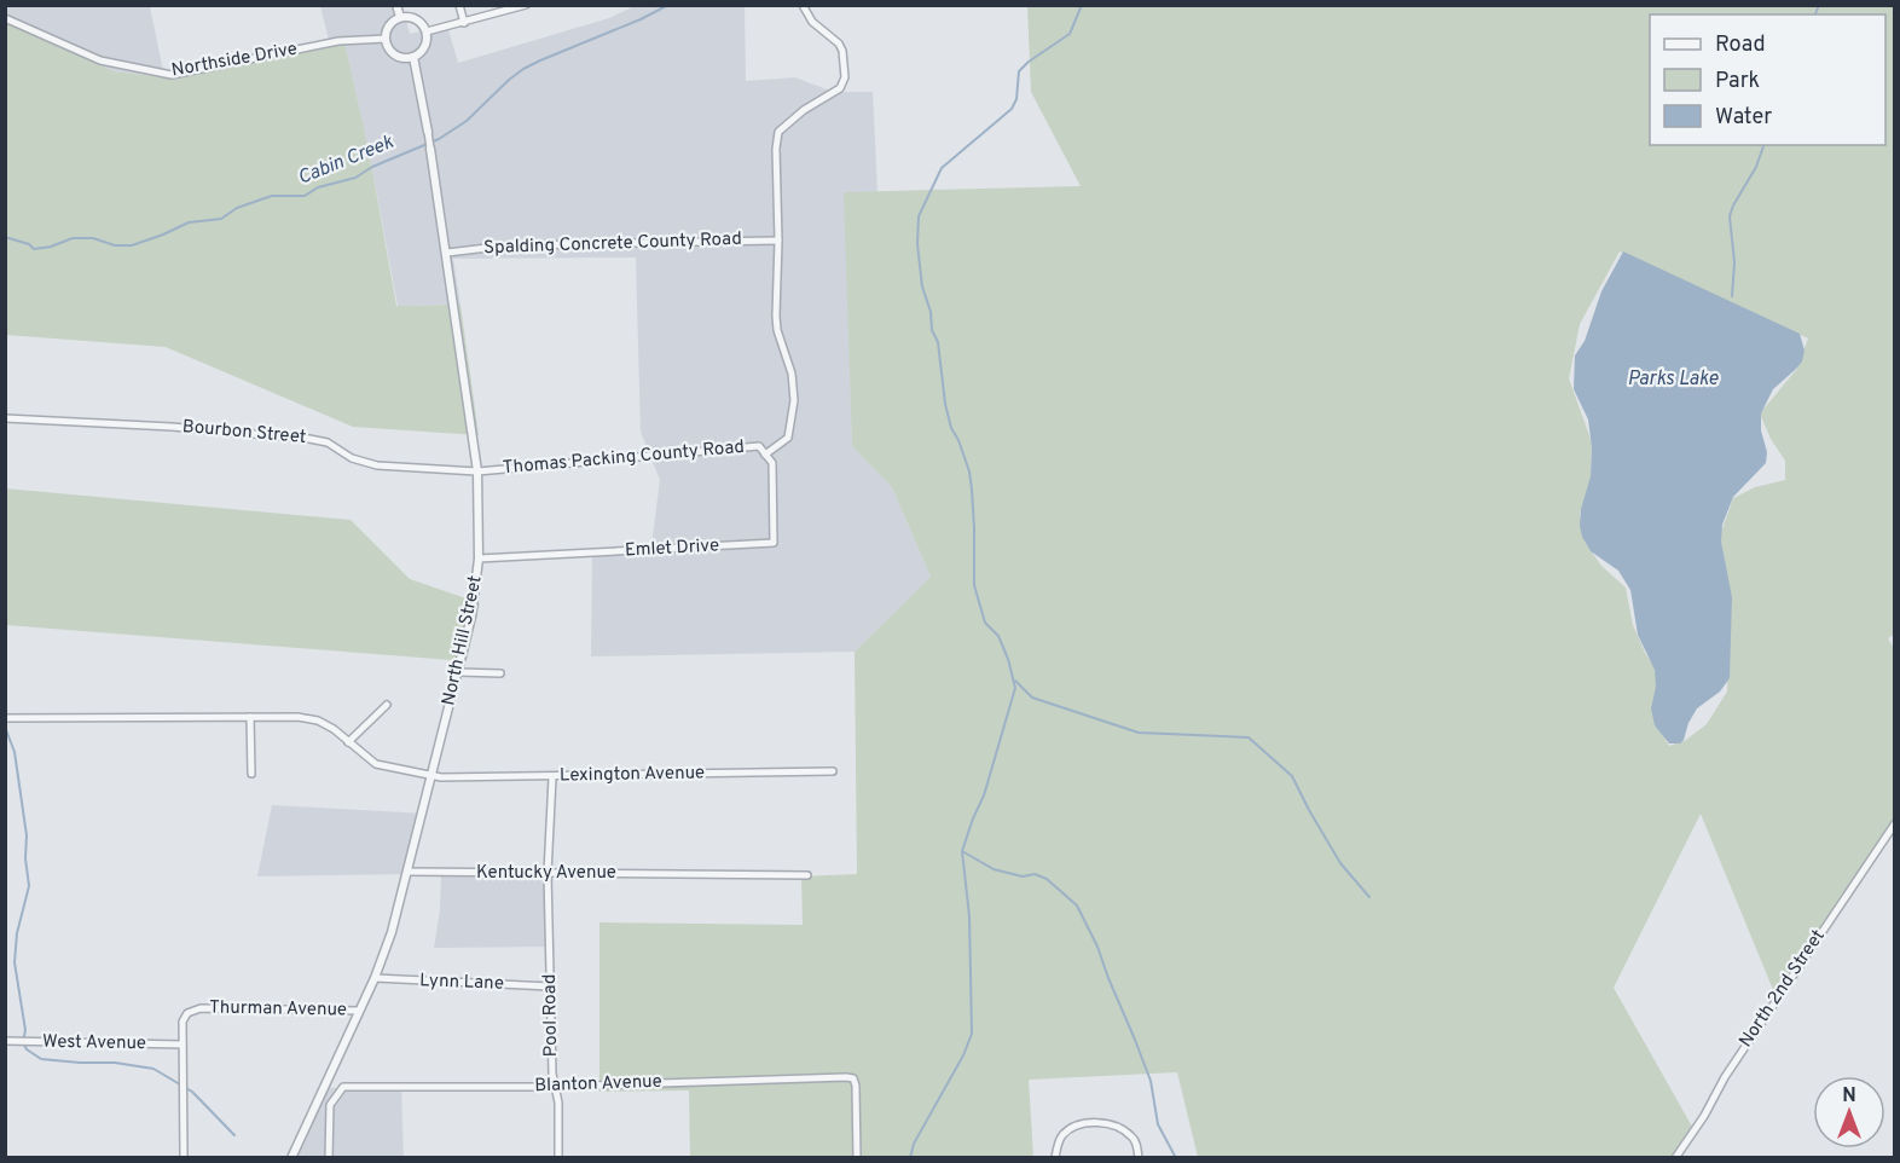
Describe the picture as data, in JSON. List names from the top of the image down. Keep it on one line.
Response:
{"streets":{"street":["Northside Drive","Spalding Concrete County Road","Bourbon Street","Thomas Packing County Road","Emlet Drive","North Hill Street","Lexington Avenue","Kentucky Avenue","Lynn Lane","North 2nd Street","Thurman Avenue","Pool Road","West Avenue","Blanton Avenue"]},"crossings":[["Northside Drive","North Hill Street"],["Spalding Concrete County Road","North Hill Street"],["Bourbon Street","Thomas Packing County Road"],["Bourbon Street","North Hill Street"],["Thomas Packing County Road","Emlet Drive"],["Thomas Packing County Road","North Hill Street"],["Emlet Drive","North Hill Street"],["North Hill Street","Lexington Avenue"],["North Hill Street","Kentucky Avenue"],["North Hill Street","Lynn Lane"],["North Hill Street","Thurman Avenue"],["Lexington Avenue","Pool Road"],["Kentucky Avenue","Pool Road"],["Lynn Lane","Pool Road"],["Thurman Avenue","West Avenue"],["Pool Road","Blanton Avenue"]],"water":["Cabin Creek","Parks Lake"],"legend":["Road","Park","Water"],"north":"top"}
